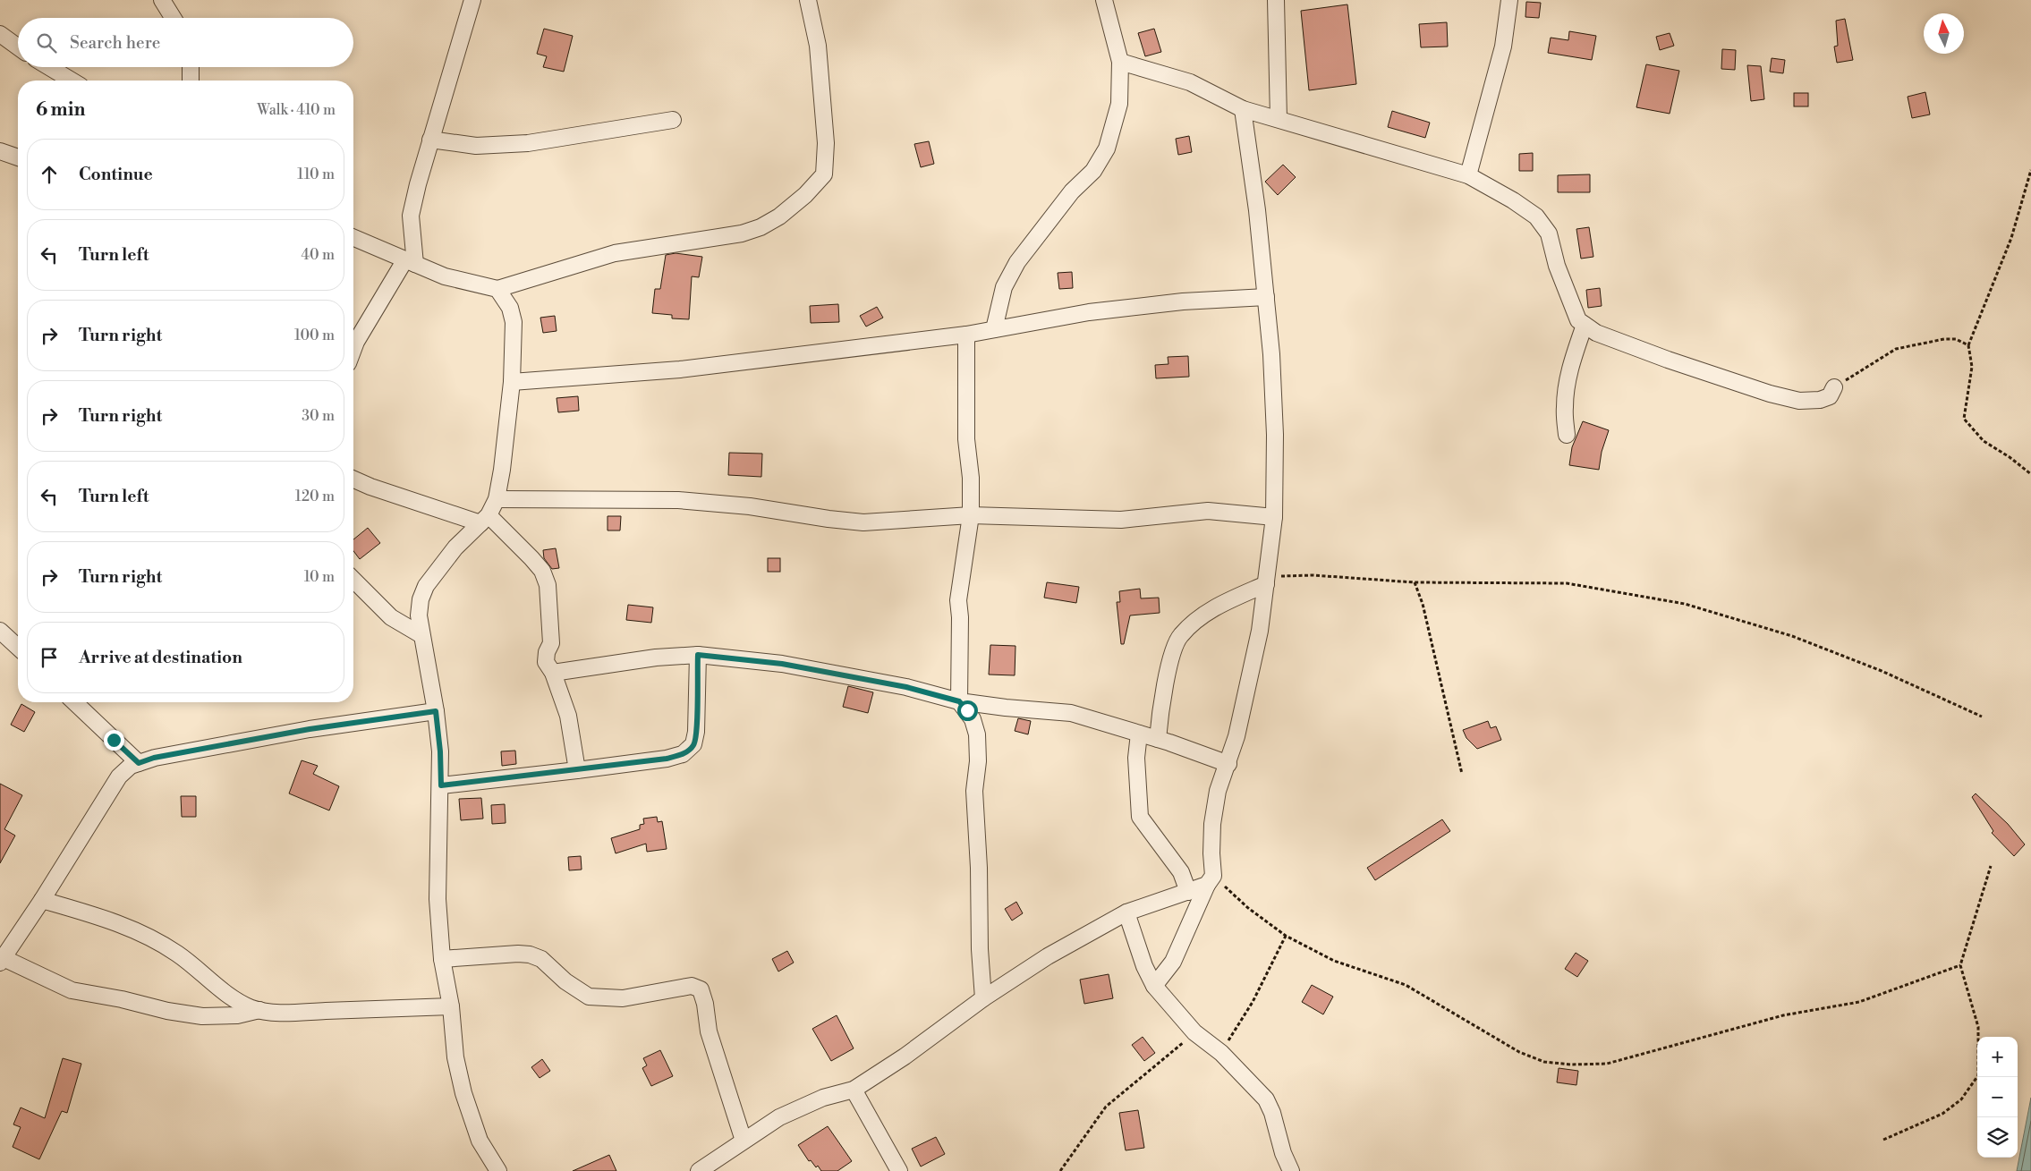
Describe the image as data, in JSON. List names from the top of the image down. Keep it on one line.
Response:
{"north":"top","page":{"search":"Search here","heading":["6 min","Walk · 410 m"],"list":[["Continue","110 m"],["Turn left","40 m"],["Turn right","100 m"],["Turn right","30 m"],["Turn left","120 m"],["Turn right","10 m"],"Arrive at destination"],"map_buttons":["+","−"]}}
